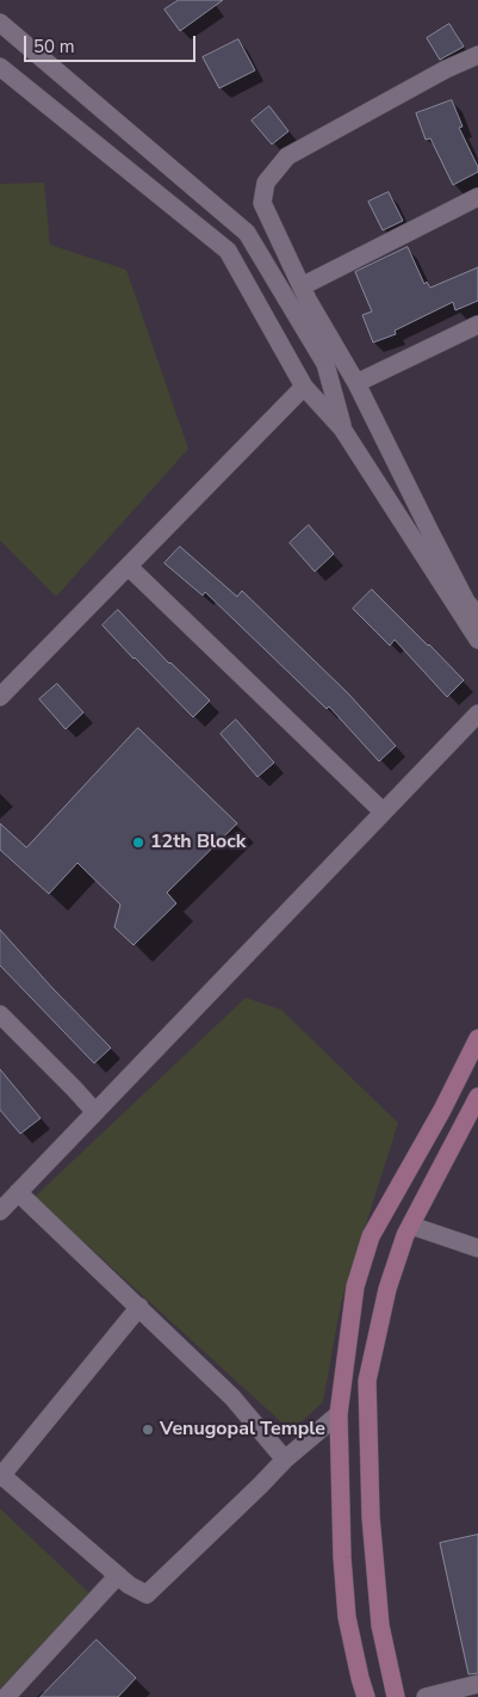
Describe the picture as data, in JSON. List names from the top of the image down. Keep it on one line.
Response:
{"places":["12th Block","Venugopal Temple"],"scale_bar":"50 m"}
